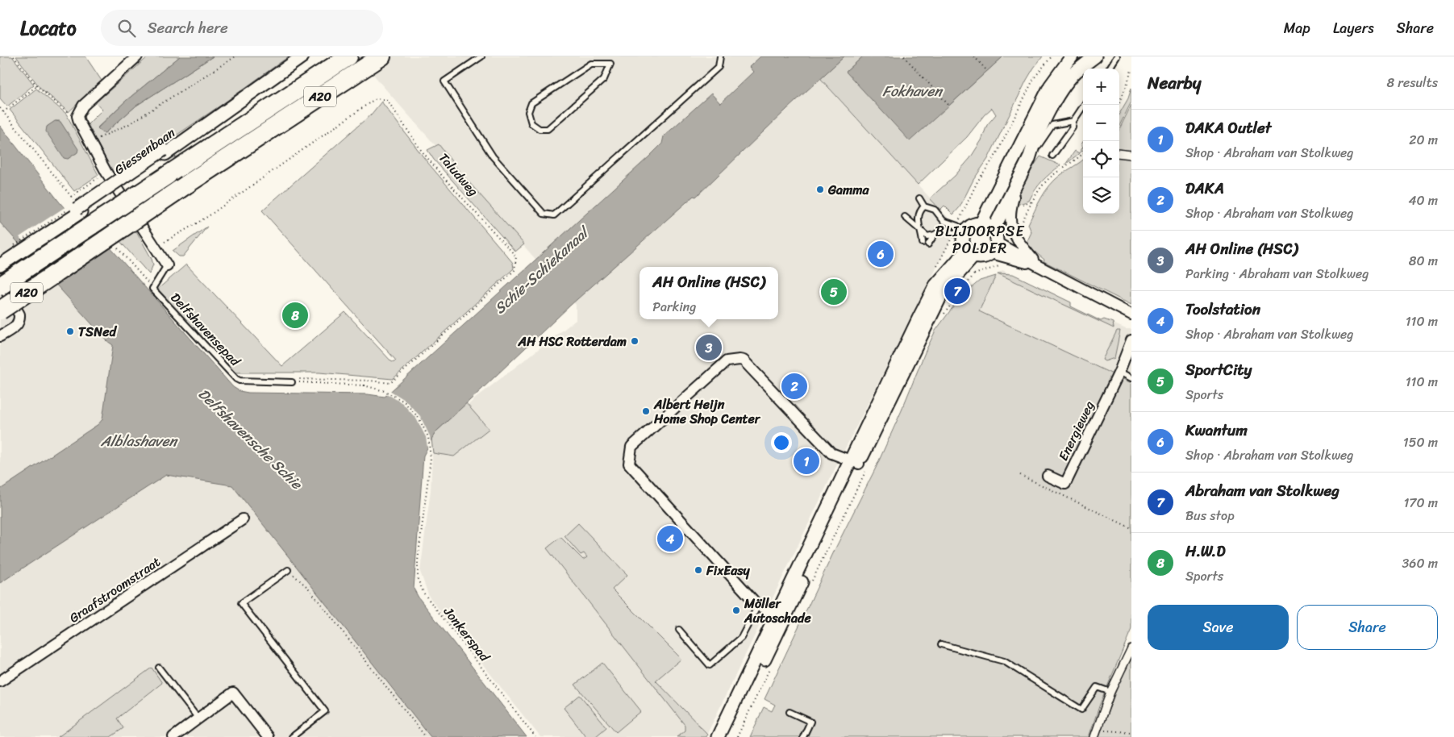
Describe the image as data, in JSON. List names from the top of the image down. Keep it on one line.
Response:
{"streets":{"highway":["A20"],"street":["Giessenbaan","Energieweg","Graafstroomstraat"],"lane":["Delfshavensepad"],"path":["Taludweg","Jonkerspad"]},"crossings":[["Taludweg","Delfshavensepad"],["Taludweg","Jonkerspad"],["Delfshavensepad","Jonkerspad"]],"districts":["BLIJDORPSE POLDER"],"water":["Fokhaven","Schie-Schiekanaal","Delfshavensche Schie","Alblashaven"],"places":["Gamma","TSNed","AH HSC Rotterdam","Albert Heijn Home Shop Center","FixEasy","Möller Autoschade"],"page":{"header":"Locato","search":"Search here","nav":["Map","Layers","Share"],"heading":["Nearby","8 results"],"map_buttons":["+","−"],"list":[{"mark":"1","name":"DAKA Outlet","note":"Shop · Abraham van Stolkweg","value":"20 m"},{"mark":"2","name":"DAKA","note":"Shop · Abraham van Stolkweg","value":"40 m"},{"mark":"3","name":"AH Online (HSC)","note":"Parking · Abraham van Stolkweg","value":"80 m"},{"mark":"4","name":"Toolstation","note":"Shop · Abraham van Stolkweg","value":"110 m"},{"mark":"5","name":"SportCity","note":"Sports","value":"110 m"},{"mark":"6","name":"Kwantum","note":"Shop · Abraham van Stolkweg","value":"150 m"},{"mark":"7","name":"Abraham van Stolkweg","note":"Bus stop","value":"170 m"},{"mark":"8","name":"H.W.D","note":"Sports","value":"360 m"}],"pins":["6","7","5","8","3","2","1","4"],"popup":["AH Online (HSC)","Parking"],"buttons":["Save","Share"]}}
